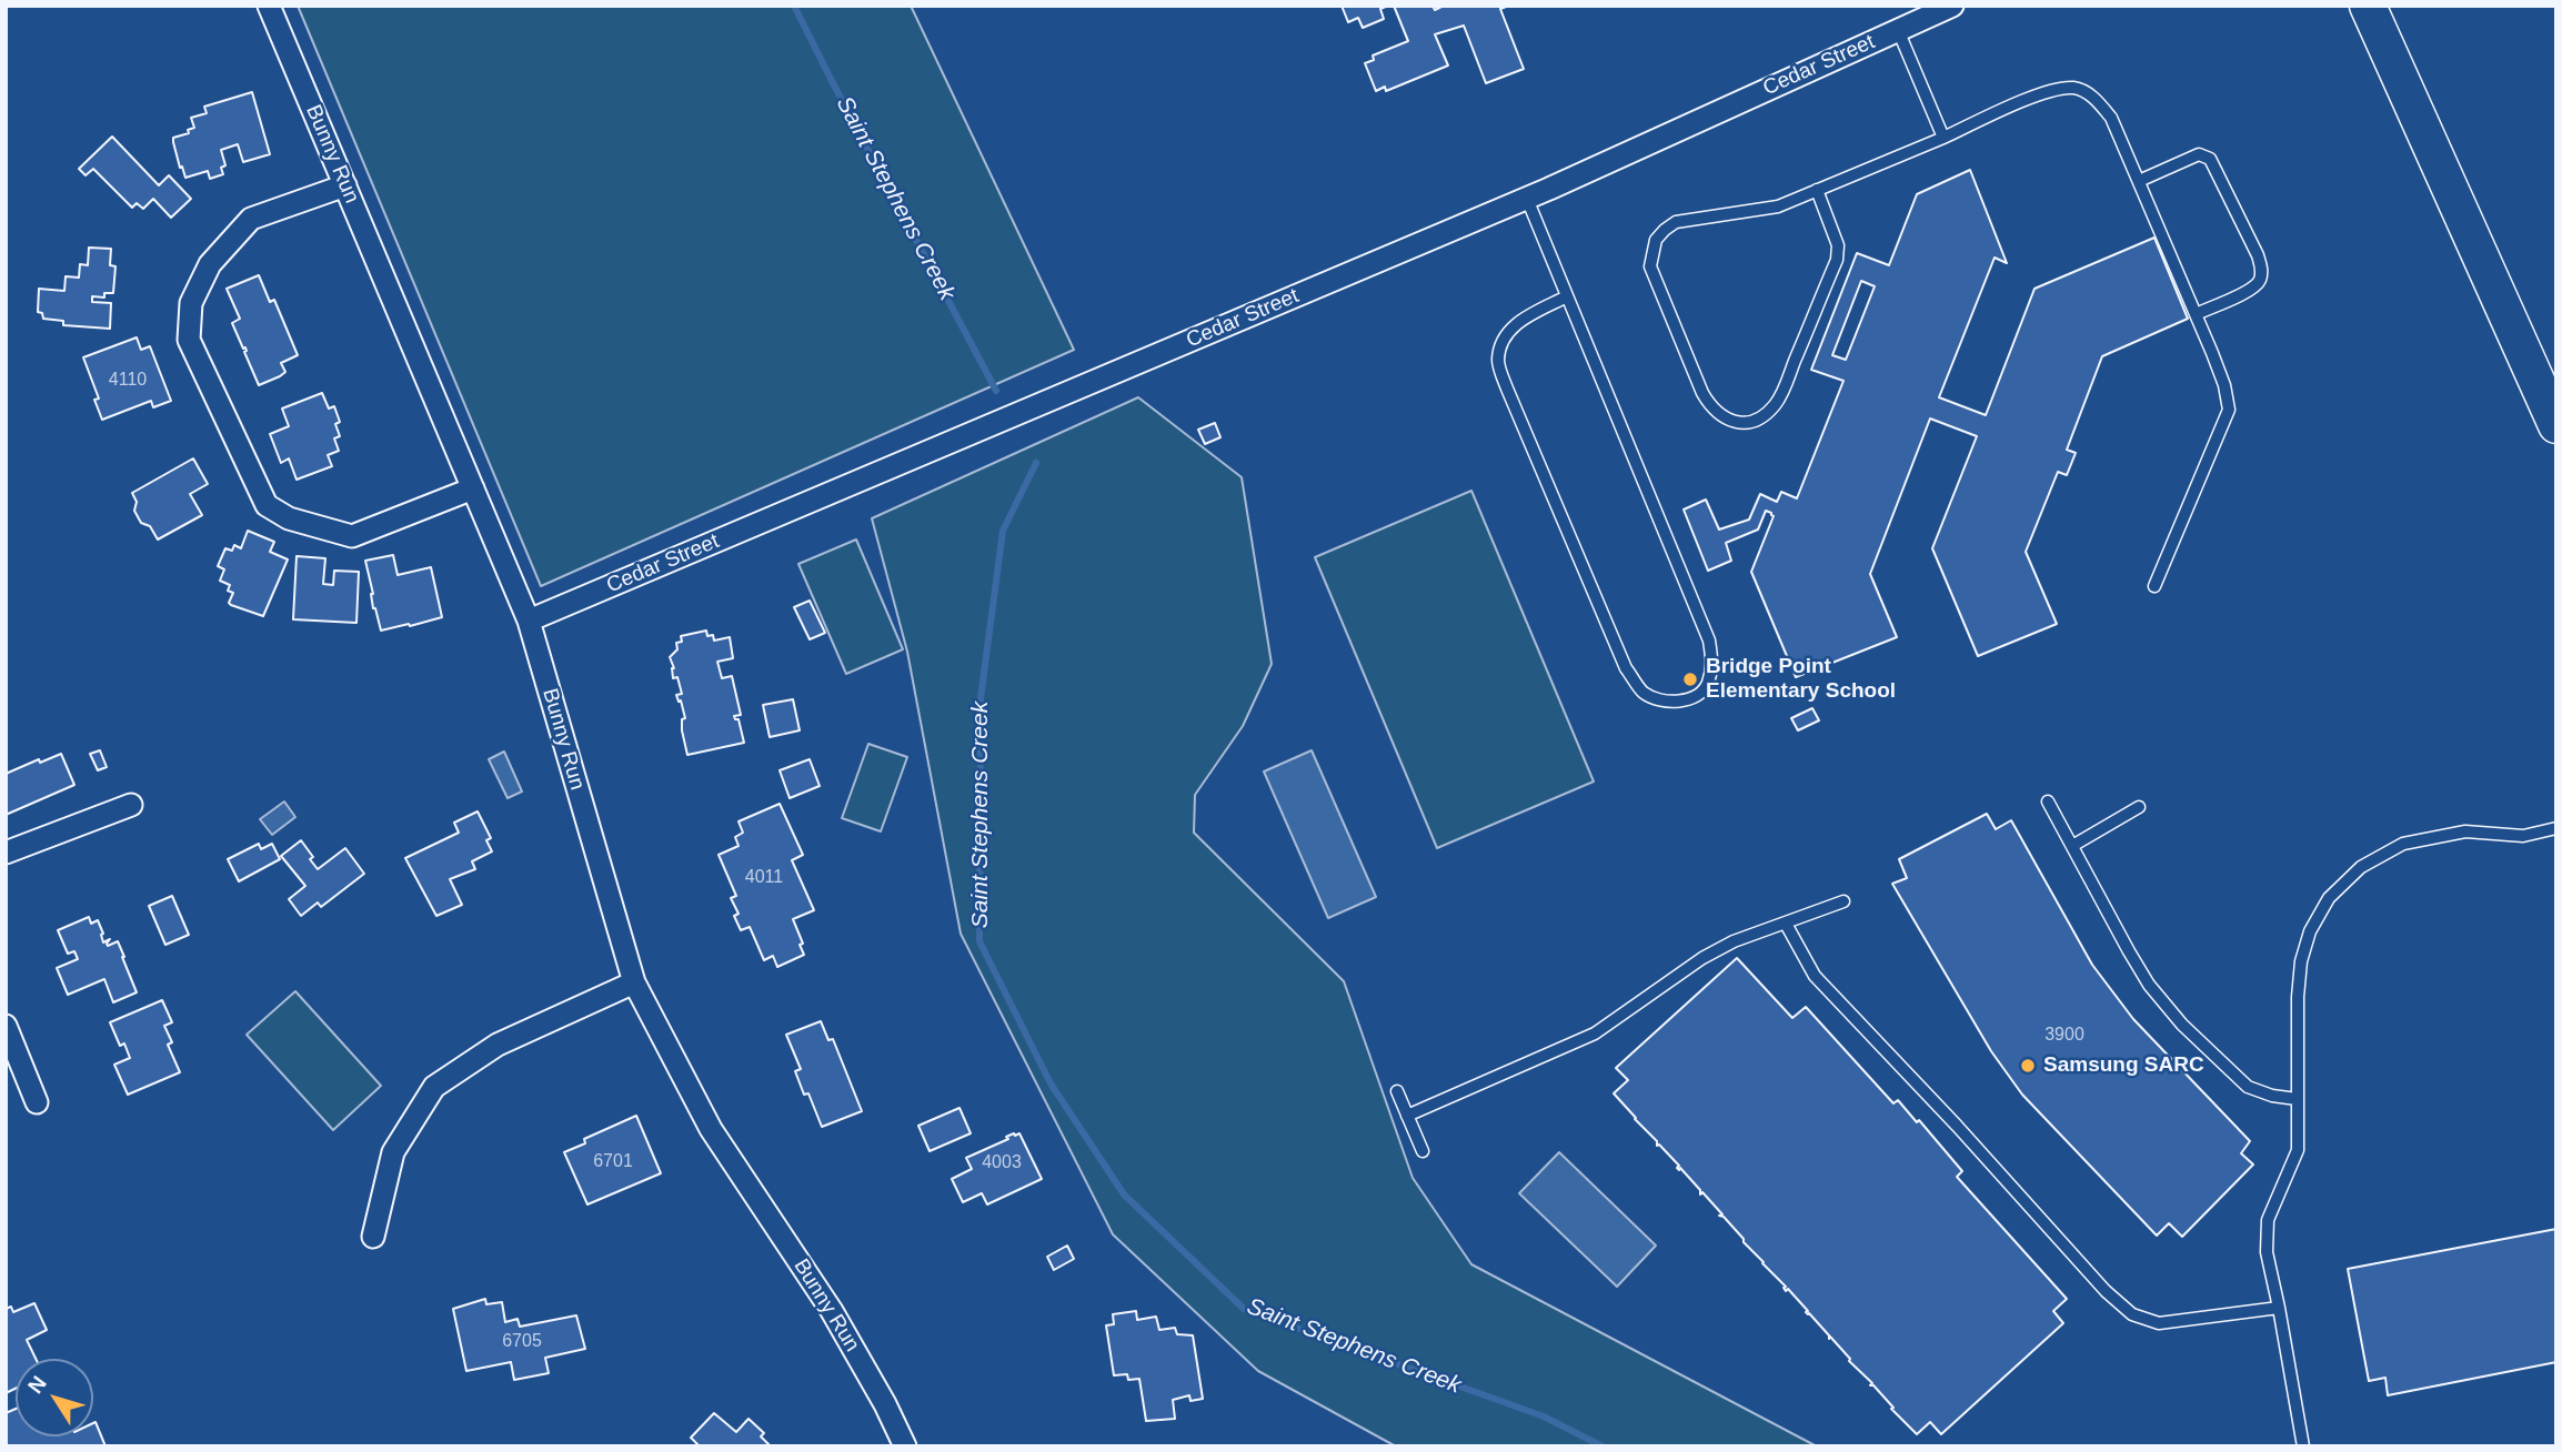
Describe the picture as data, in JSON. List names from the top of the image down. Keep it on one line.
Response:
{"streets":{"street":["Cedar Street","Bunny Run"]},"crossings":[["Cedar Street","Bunny Run"]],"water":["Saint Stephens Creek"],"places":["Bridge Point Elementary School","Samsung SARC"],"house_numbers":["4110","4011","3900","6701","4003","6705"],"north":"top left"}
